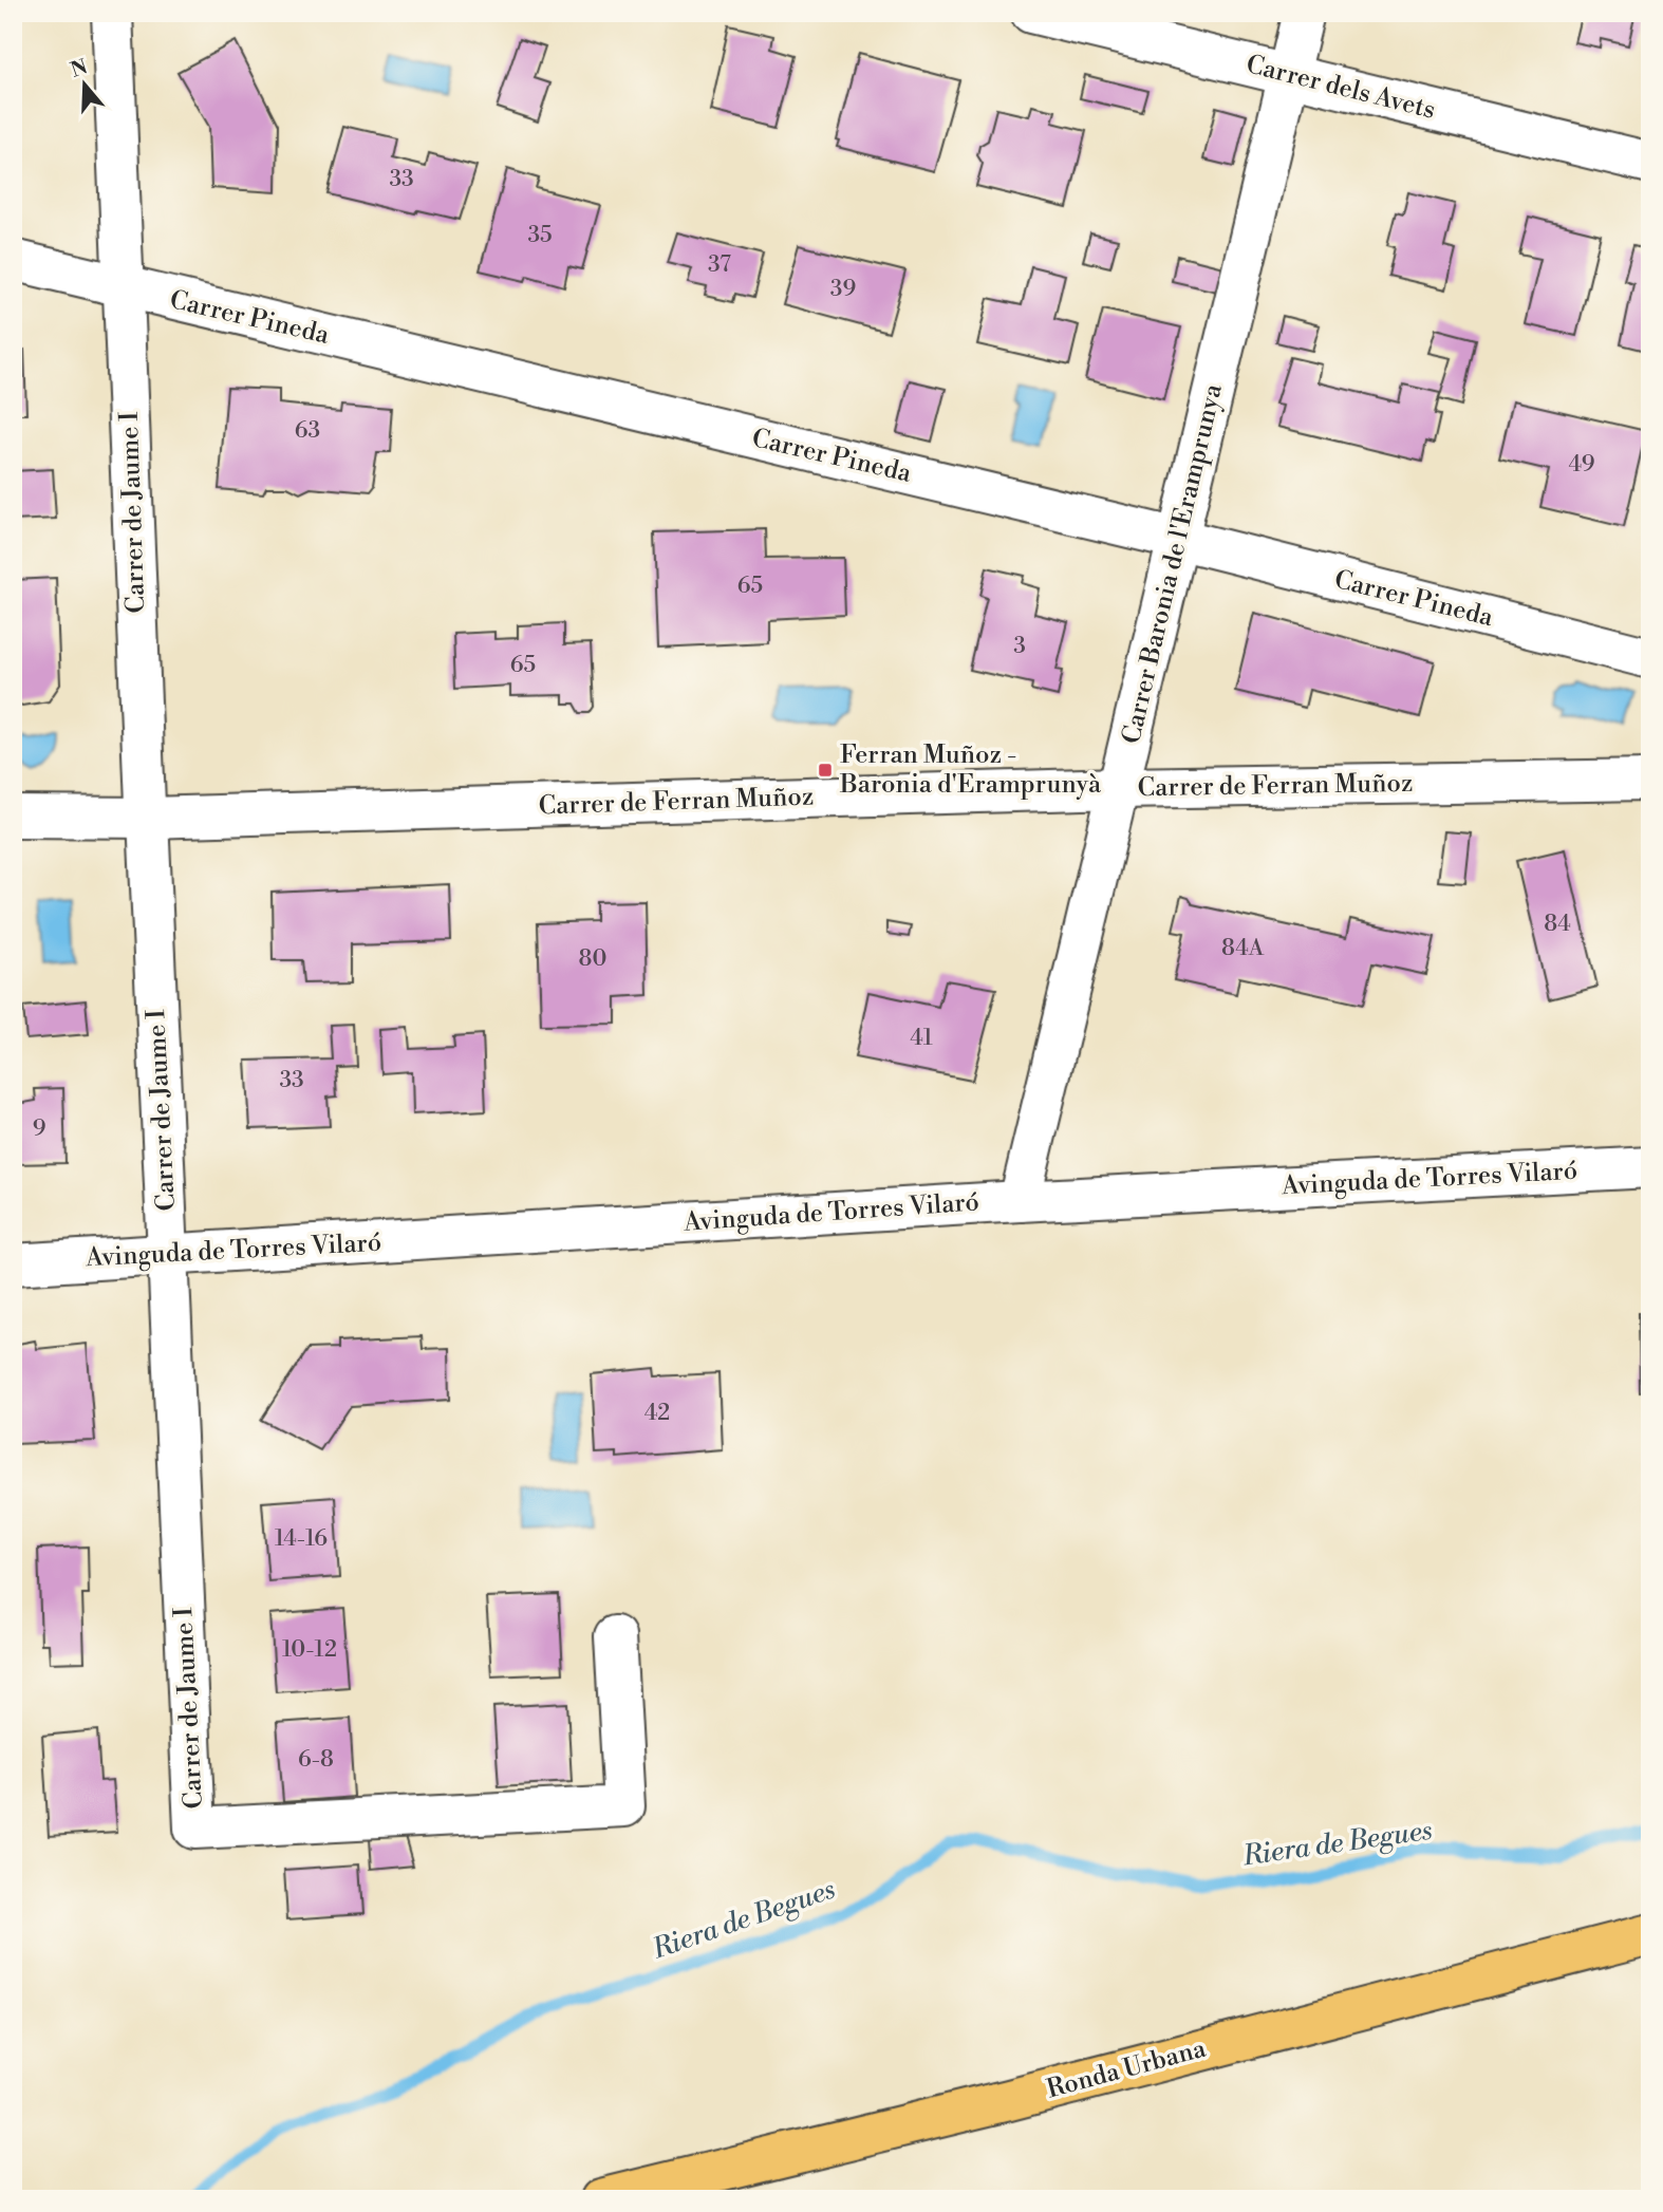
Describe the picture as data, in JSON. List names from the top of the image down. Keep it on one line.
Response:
{"streets":{"main road":["Ronda Urbana"],"street":["Carrer dels Avets","Carrer Pineda","Carrer de Jaume I","Carrer Baronia de l'Eramprunya","Carrer de Ferran Muñoz","Avinguda de Torres Vilaró"]},"crossings":[["Carrer dels Avets","Carrer Baronia de l'Eramprunya"],["Carrer Pineda","Carrer de Jaume I"],["Carrer Pineda","Carrer Baronia de l'Eramprunya"],["Carrer de Jaume I","Carrer de Ferran Muñoz"],["Carrer de Jaume I","Avinguda de Torres Vilaró"],["Carrer Baronia de l'Eramprunya","Carrer de Ferran Muñoz"],["Carrer Baronia de l'Eramprunya","Avinguda de Torres Vilaró"]],"water":["Riera de Begues"],"places":{"transit":["Ferran Muñoz - Baronia d'Eramprunyà"]},"house_numbers":["33","35","37","39","63","49","65","3","65","84","84A","80","41","33","9","42","14-16","10-12","6-8"],"north":"top"}
